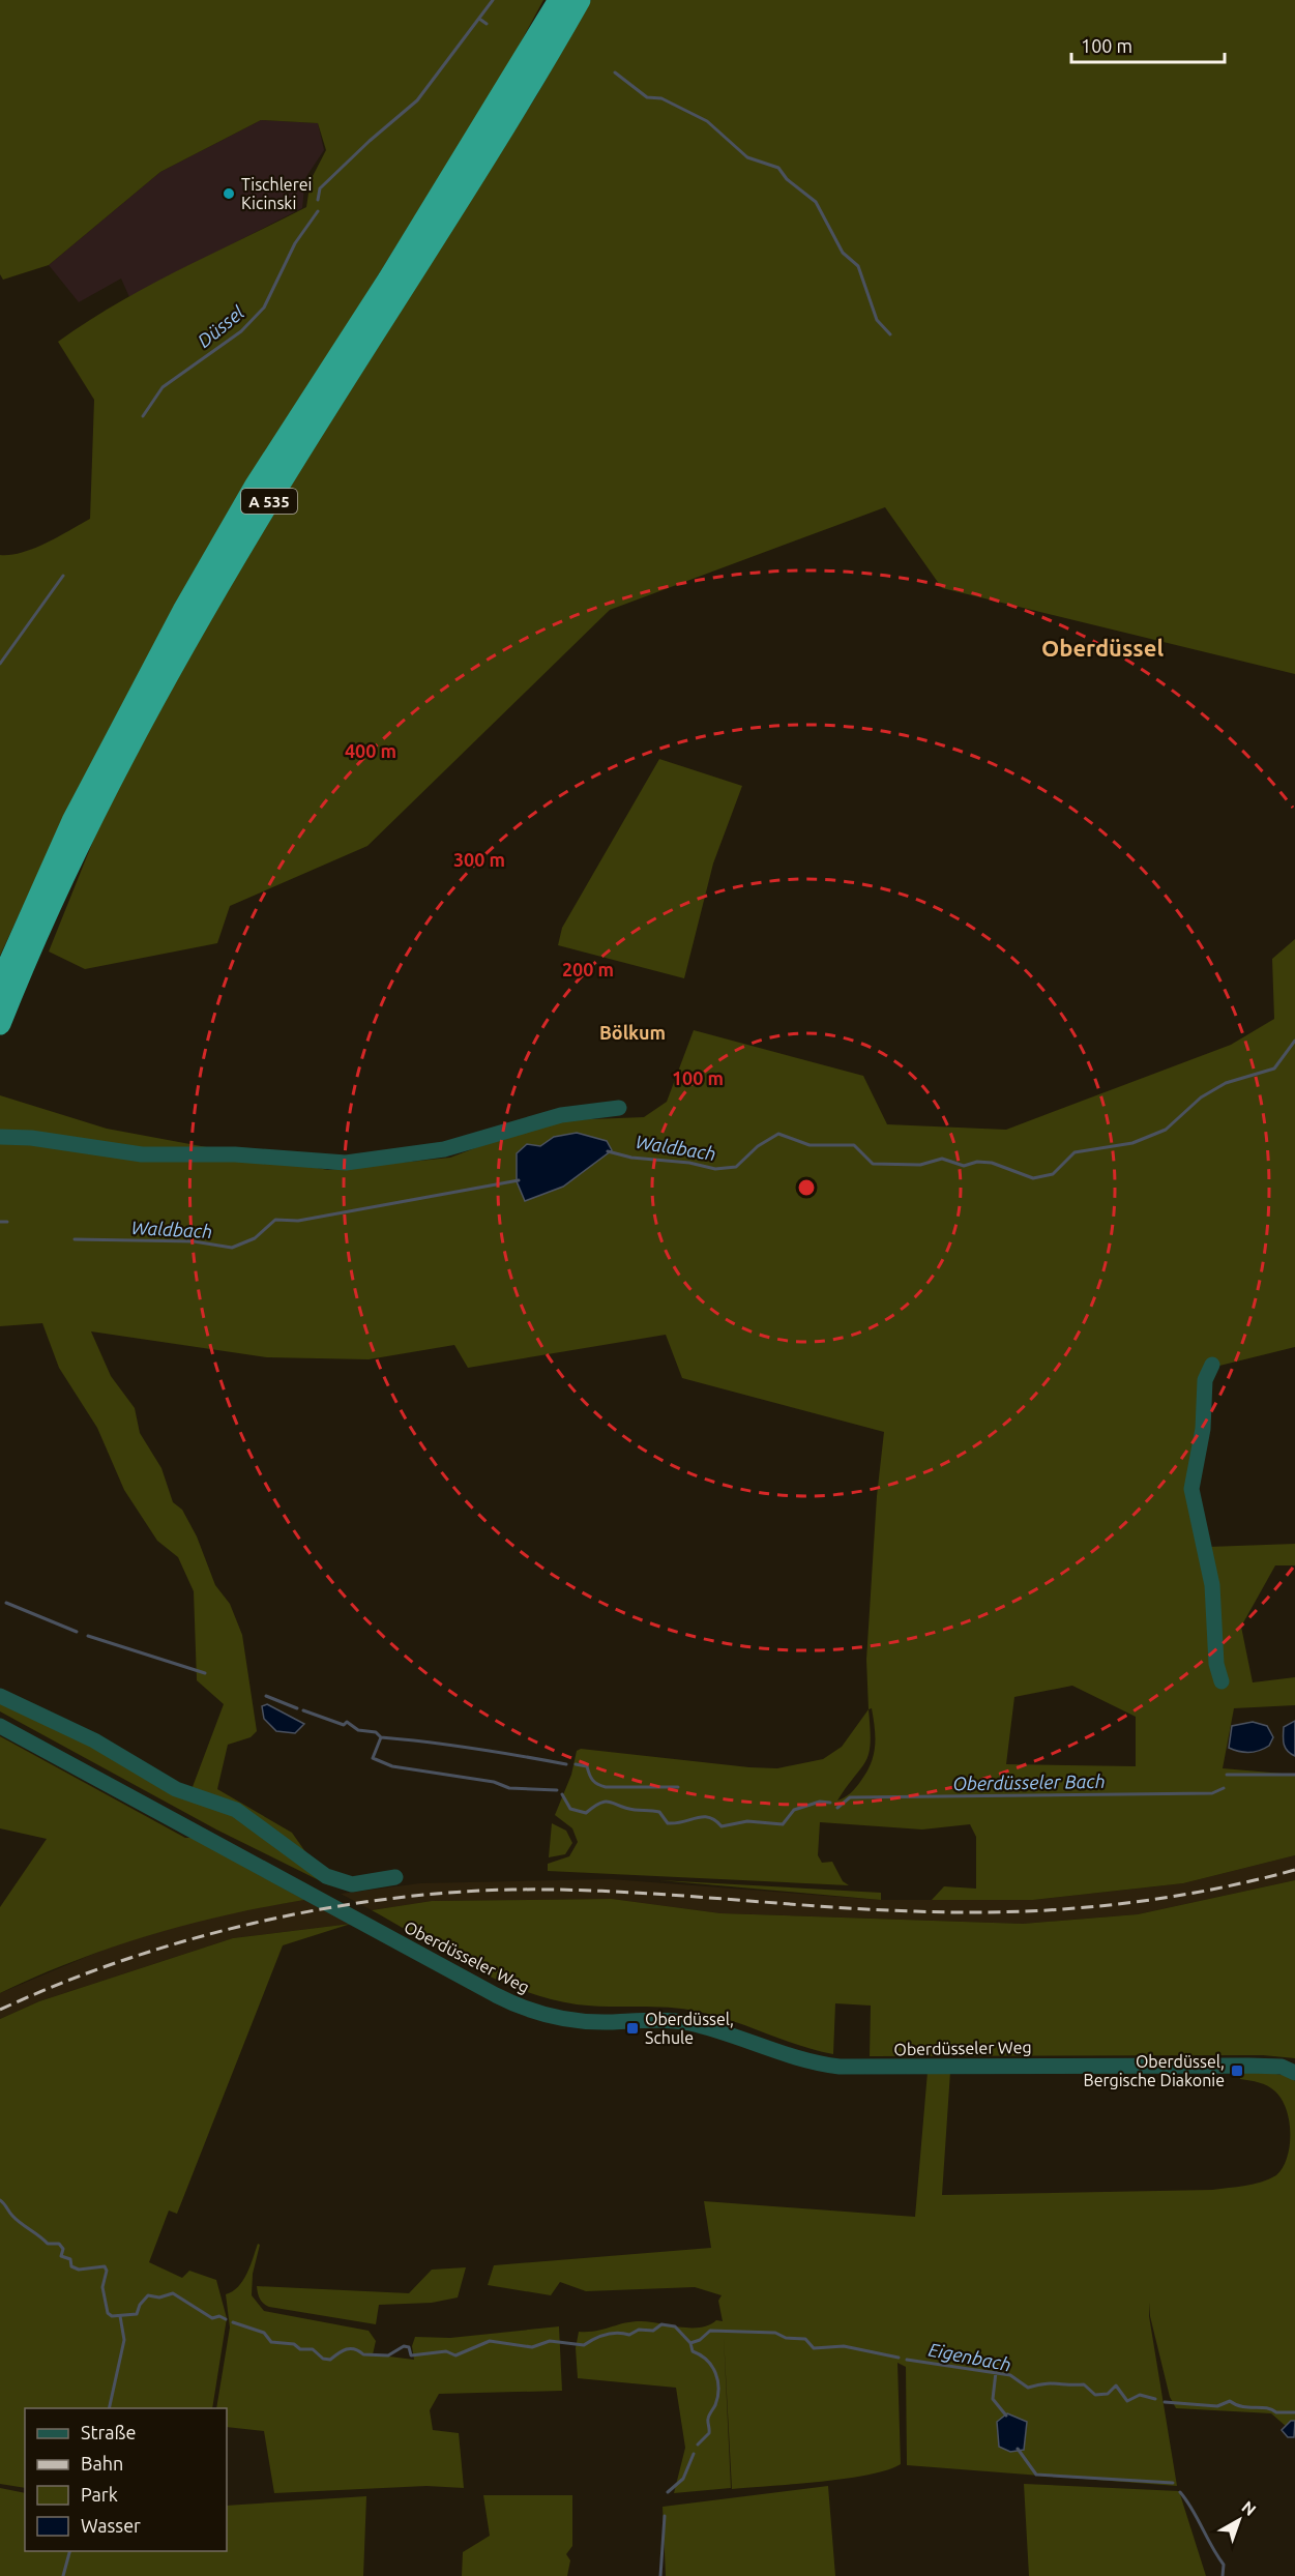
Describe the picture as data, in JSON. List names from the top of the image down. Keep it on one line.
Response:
{"streets":{"highway":["A 535"],"street":["Oberdüsseler Weg"]},"districts":["Oberdüssel","Bölkum"],"water":["Düssel","Waldbach","Oberdüsseler Bach","Eigenbach"],"places":{"other":["Tischlerei Kicinski"],"transit":["Oberdüssel, Schule","Oberdüssel, Bergische Diakonie"]},"legend":["Straße","Bahn","Park","Wasser"],"scale_bar":"100 m","north":"top right","rings":["400 m","300 m","200 m","100 m"]}
